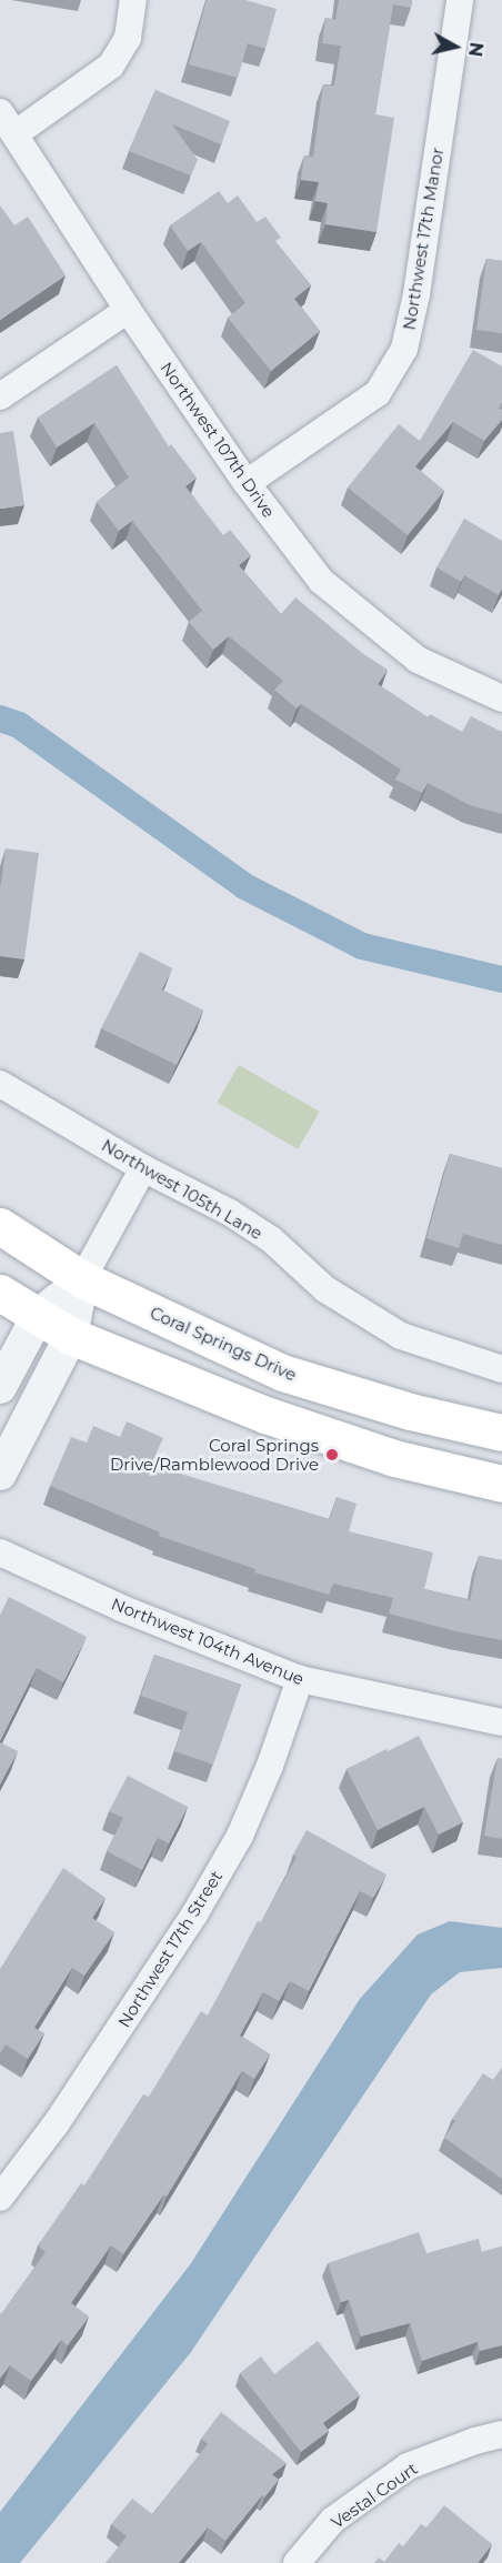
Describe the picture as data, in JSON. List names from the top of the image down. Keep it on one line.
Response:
{"streets":{"main road":["Coral Springs Drive"],"street":["Northwest 17th Manor","Northwest 107th Drive","Northwest 105th Lane","Northwest 104th Avenue","Northwest 17th Street","Vestal Court"]},"crossings":[["Northwest 17th Manor","Northwest 107th Drive"],["Northwest 104th Avenue","Northwest 17th Street"]],"places":["Coral Springs Drive/Ramblewood Drive"],"north":"right"}
